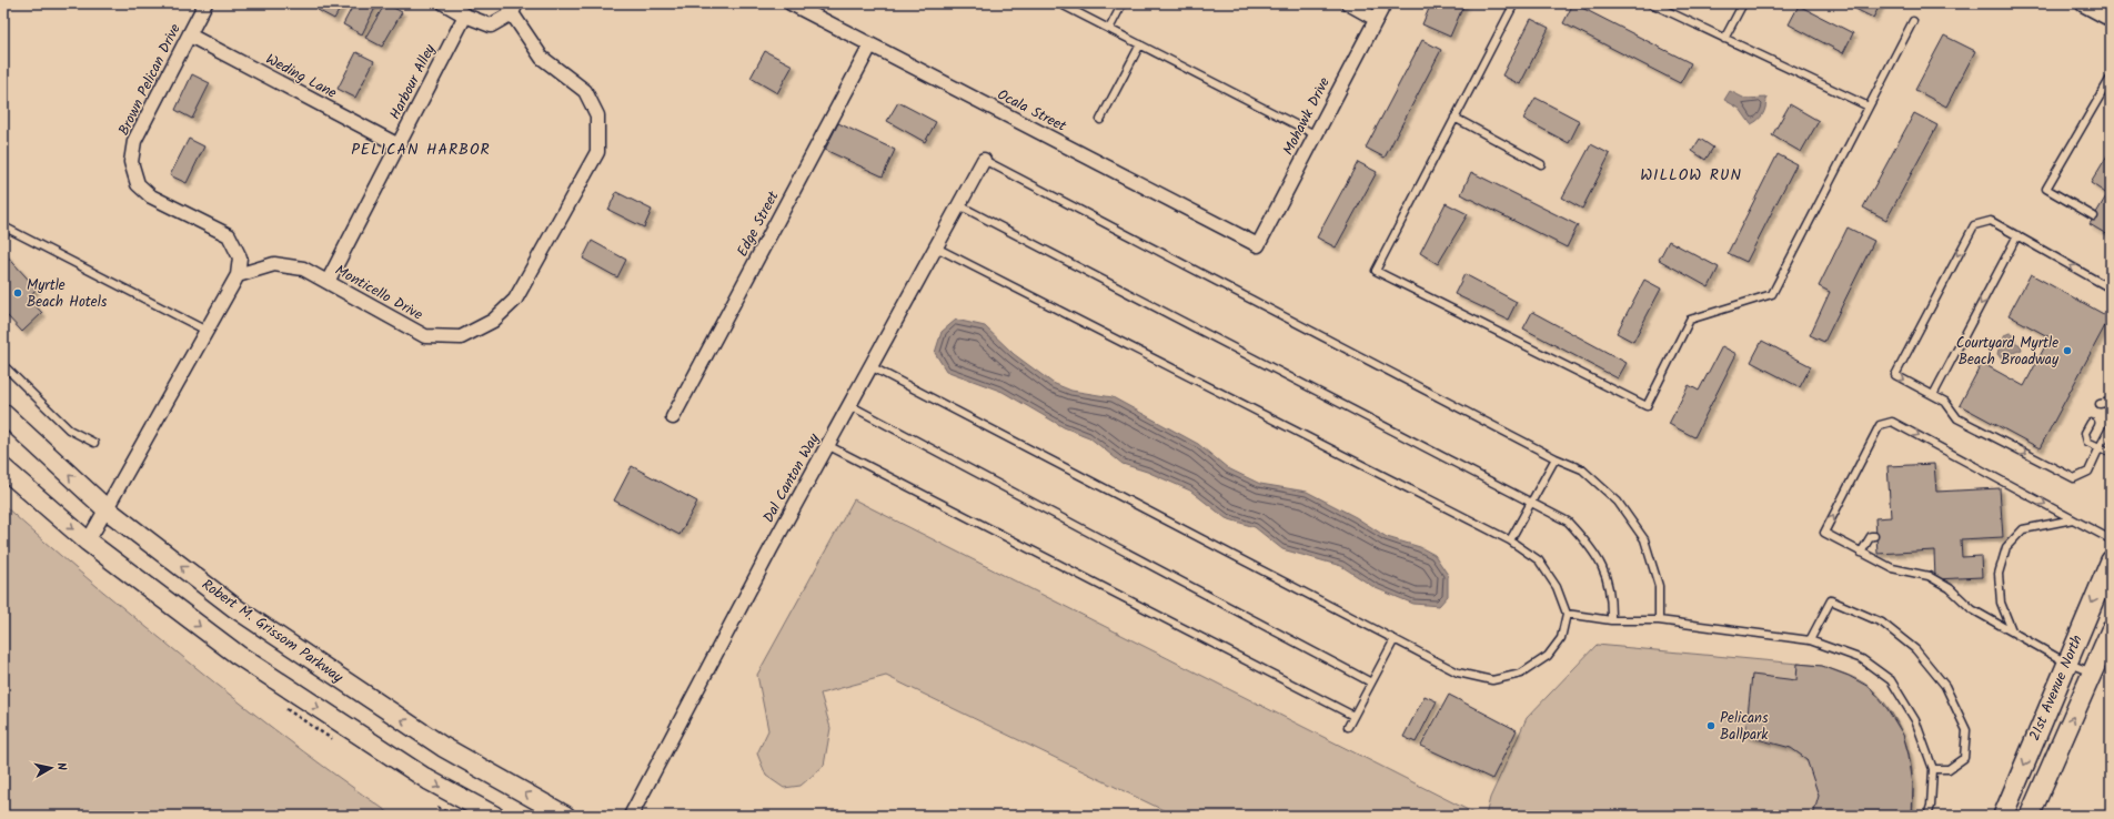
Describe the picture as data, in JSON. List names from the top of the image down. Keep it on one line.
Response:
{"streets":{"main road":["Robert M. Grissom Parkway","21st Avenue North"],"street":["Weding Lane","Brown Pelican Drive","Harbour Alley","Ocala Street","Mohawk Drive","Edge Street","Monticello Drive","Dal Canton Way"]},"crossings":[["Weding Lane","Brown Pelican Drive"],["Weding Lane","Harbour Alley"],["Brown Pelican Drive","Monticello Drive"],["Harbour Alley","Monticello Drive"],["Ocala Street","Mohawk Drive"],["Ocala Street","Edge Street"]],"districts":["PELICAN HARBOR","WILLOW RUN"],"places":["Myrtle Beach Hotels","Courtyard Myrtle Beach Broadway","Pelicans Ballpark"],"north":"right"}
